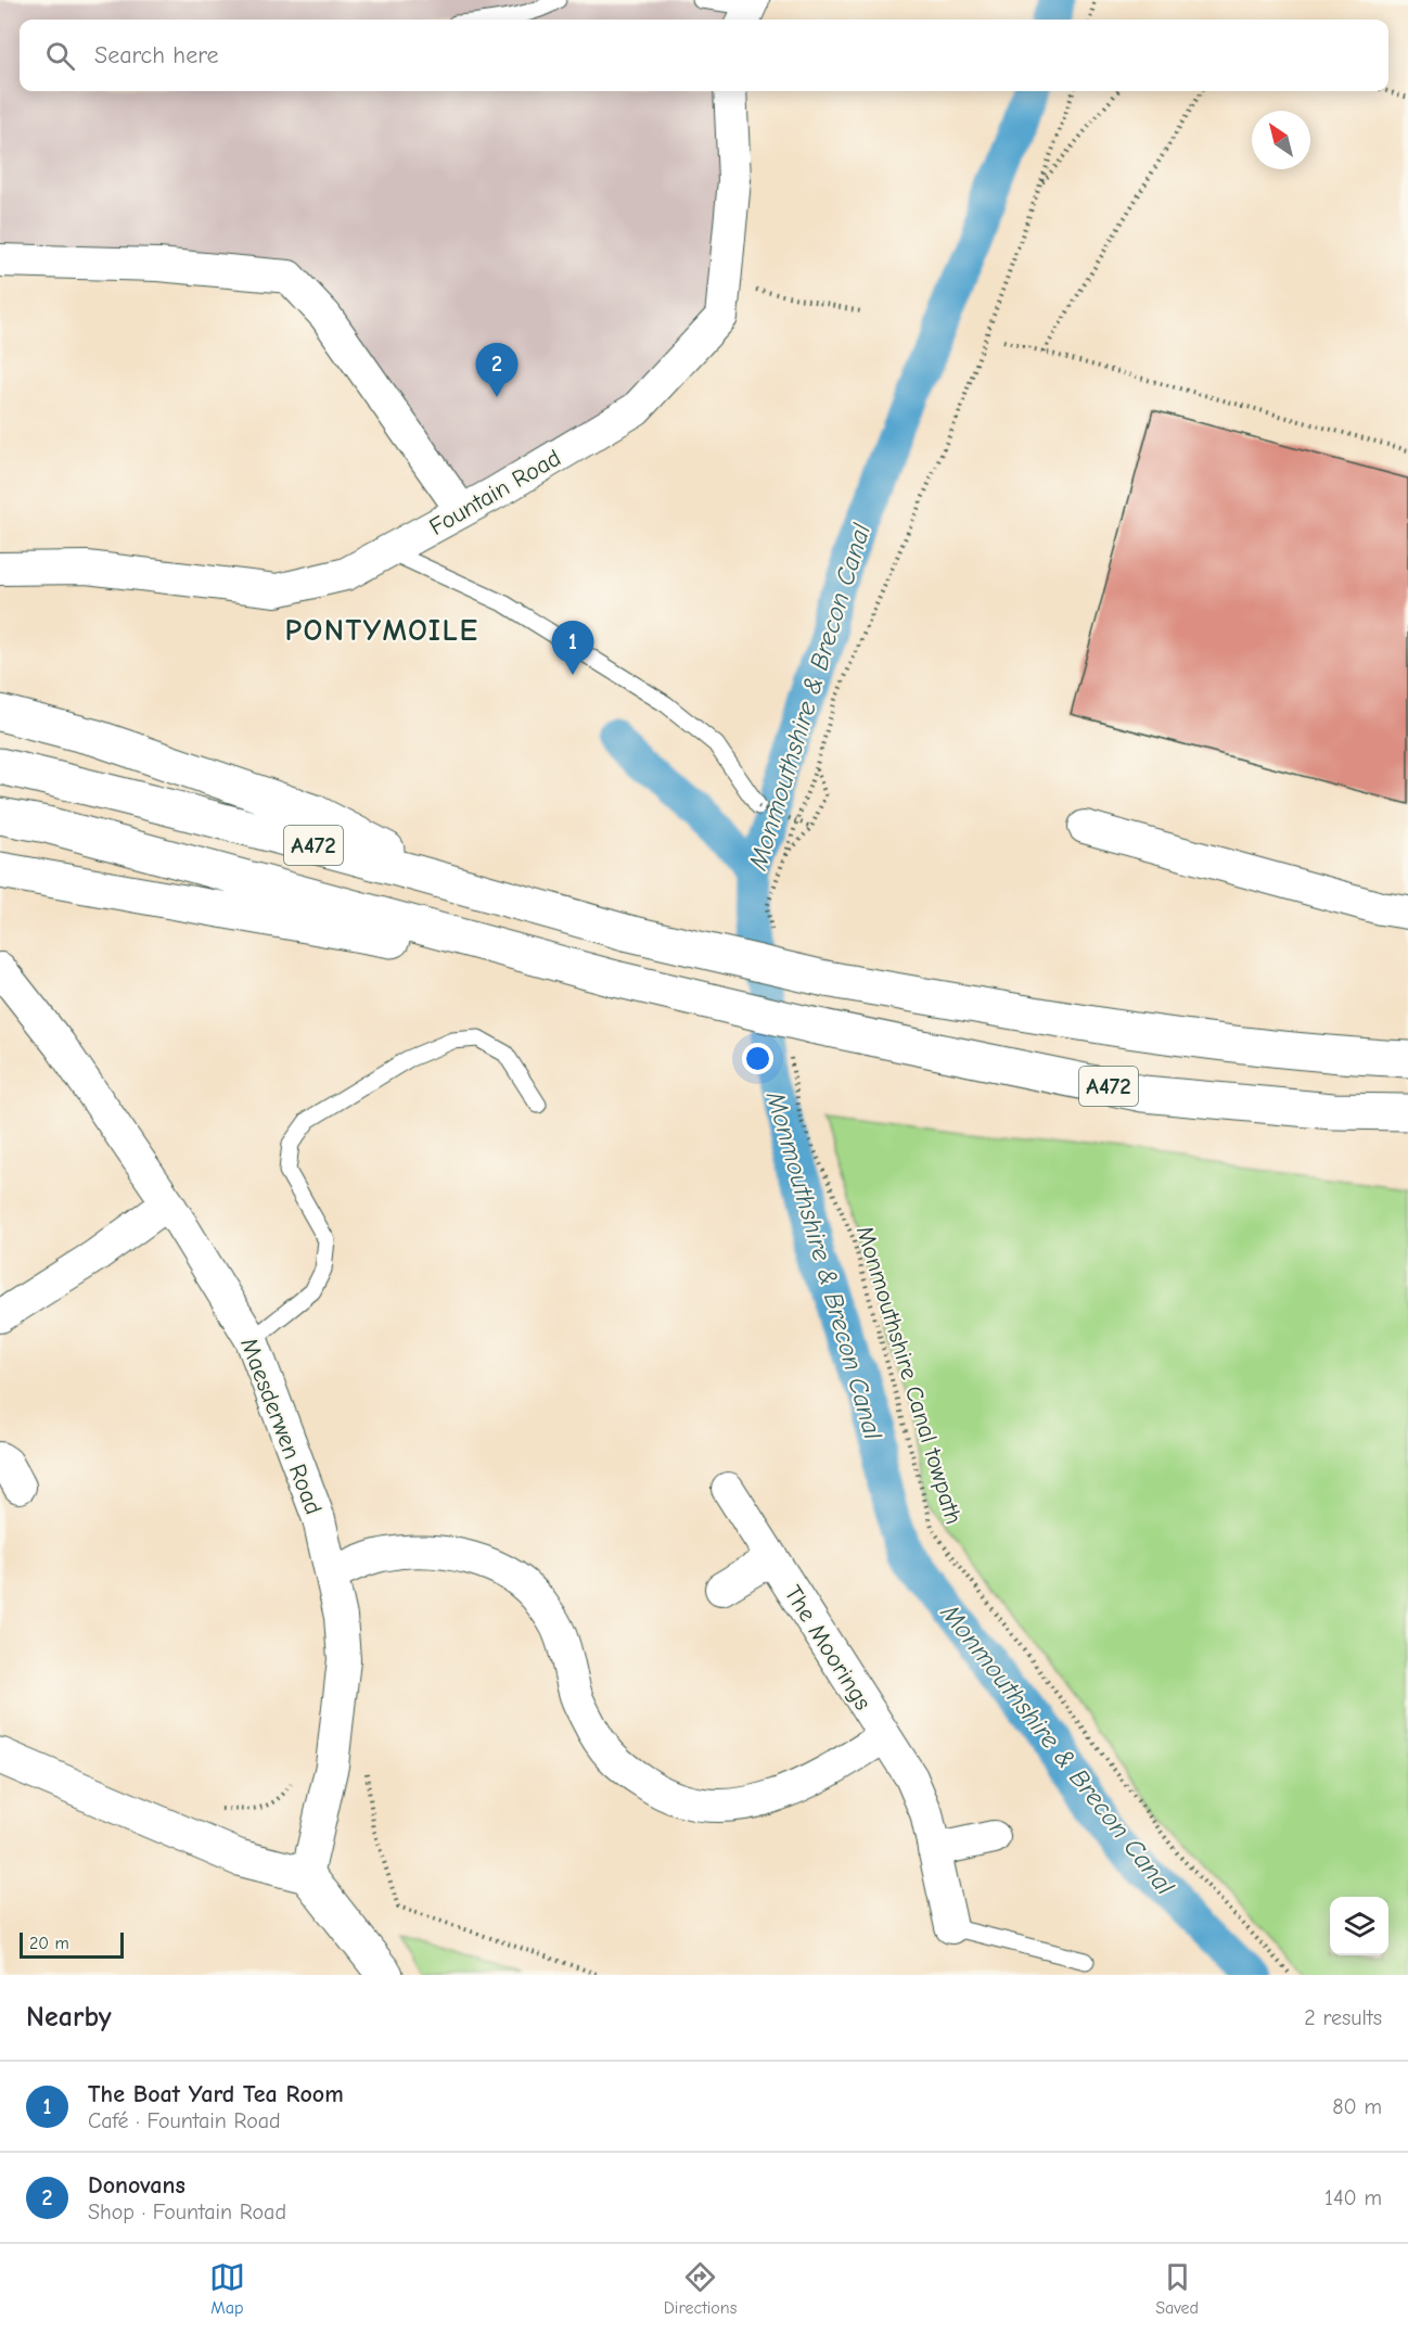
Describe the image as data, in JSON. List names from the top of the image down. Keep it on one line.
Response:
{"streets":{"main road":["A472"],"street":["Fountain Road","Maesderwen Road","The Moorings"],"path":["Monmouthshire Canal towpath"]},"crossings":[["A472","Monmouthshire Canal towpath"],["Maesderwen Road","The Moorings"]],"districts":["PONTYMOILE"],"water":["Monmouthshire & Brecon Canal"],"scale_bar":"20 m","north":"top left","page":{"search":"Search here","pins":["2","1"],"scale":"20 m","heading":["Nearby","2 results"],"list":[{"mark":"1","name":"The Boat Yard Tea Room","note":"Café · Fountain Road","value":"80 m"},{"mark":"2","name":"Donovans","note":"Shop · Fountain Road","value":"140 m"}],"nav":["Map","Directions","Saved"]}}
